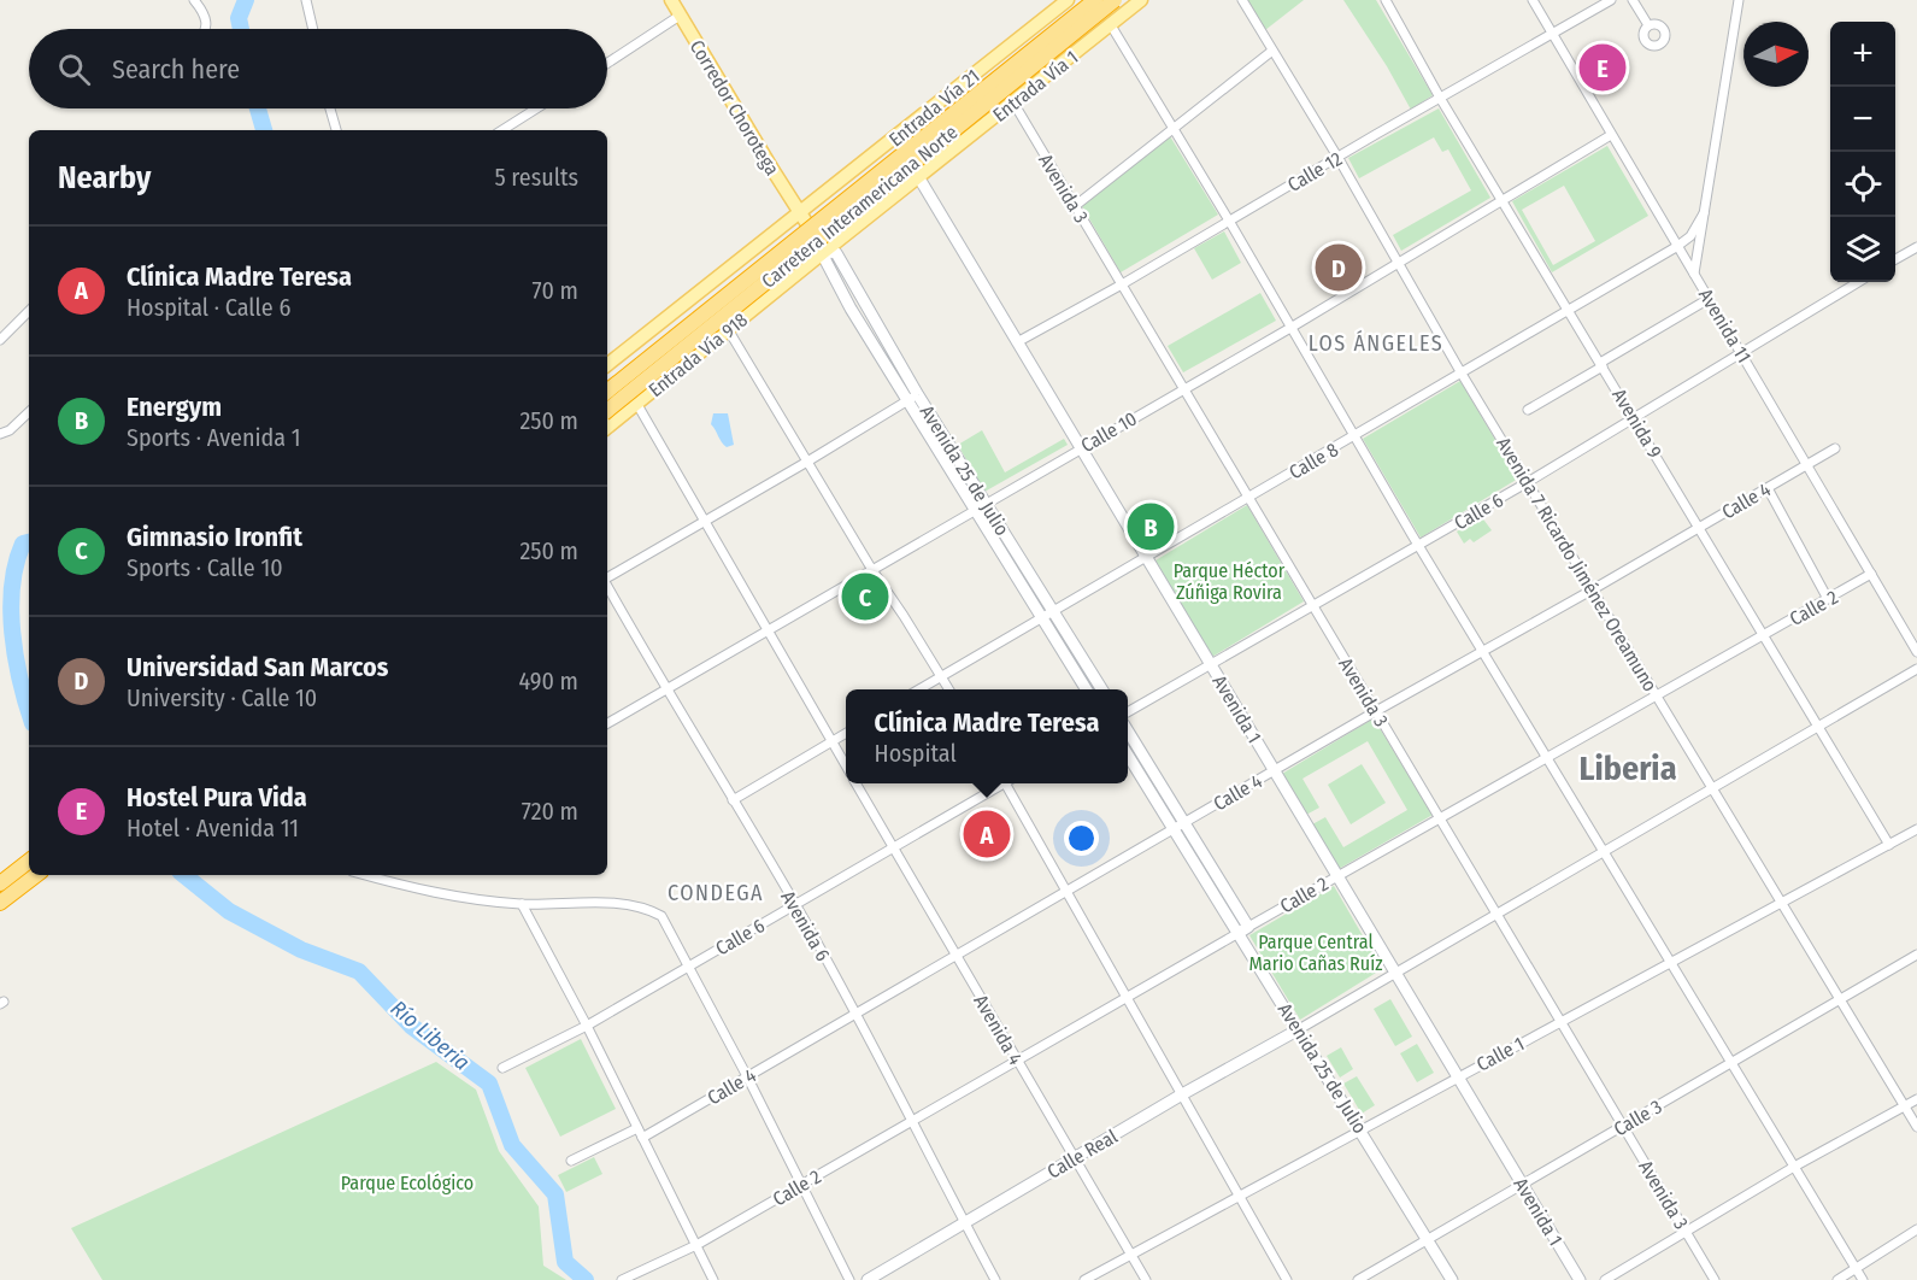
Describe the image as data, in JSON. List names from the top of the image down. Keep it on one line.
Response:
{"streets":{"highway":["Carretera Interamericana Norte"],"main road":["Entrada Vía 1","Corredor Chorotega","Entrada Vía 21","Entrada Vía 918","Avenida 25 de Julio"],"street":["Calle 12","Avenida 3","Avenida 11","Avenida 9","Calle 10","Calle 8","Calle 4","Calle 6","Avenida 7 Ricardo Jiménez Oreamuno","Calle 2","Avenida 1","Avenida 6","Avenida 4","Calle 1","Calle 3","Calle Real"]},"crossings":[["Entrada Vía 1","Avenida 3"],["Entrada Vía 1","Entrada Vía 918"],["Entrada Vía 1","Avenida 25 de Julio"],["Entrada Vía 1","Avenida 1"],["Corredor Chorotega","Entrada Vía 21"],["Corredor Chorotega","Avenida 25 de Julio"],["Entrada Vía 21","Avenida 25 de Julio"],["Entrada Vía 21","Avenida 1"],["Calle 12","Avenida 3"],["Calle 12","Avenida 11"],["Calle 12","Avenida 9"],["Calle 12","Avenida 7 Ricardo Jiménez Oreamuno"],["Calle 12","Avenida 1"],["Avenida 3","Calle 10"],["Avenida 3","Calle 8"],["Avenida 3","Calle 4"],["Avenida 3","Calle 6"],["Avenida 3","Calle 2"],["Avenida 3","Calle 1"],["Avenida 3","Calle 3"],["Avenida 11","Calle 10"],["Avenida 11","Calle 8"],["Avenida 11","Calle 4"],["Avenida 11","Calle 6"],["Avenida 11","Calle 2"],["Entrada Vía 918","Avenida 25 de Julio"],["Entrada Vía 918","Avenida 4"],["Avenida 9","Calle 10"],["Avenida 9","Calle 8"],["Avenida 9","Calle 4"],["Avenida 9","Calle 6"],["Avenida 9","Calle 2"],["Avenida 9","Calle 1"],["Calle 10","Avenida 25 de Julio"],["Calle 10","Avenida 7 Ricardo Jiménez Oreamuno"],["Calle 10","Avenida 1"],["Calle 10","Avenida 6"],["Calle 10","Avenida 4"],["Calle 8","Avenida 25 de Julio"],["Calle 8","Avenida 7 Ricardo Jiménez Oreamuno"],["Calle 8","Avenida 1"],["Avenida 25 de Julio","Calle 4"],["Avenida 25 de Julio","Calle 2"],["Avenida 25 de Julio","Calle 1"],["Avenida 25 de Julio","Calle 3"],["Avenida 25 de Julio","Calle Real"],["Calle 4","Avenida 7 Ricardo Jiménez Oreamuno"],["Calle 4","Avenida 1"],["Calle 4","Avenida 6"],["Calle 4","Avenida 4"],["Calle 6","Avenida 7 Ricardo Jiménez Oreamuno"],["Calle 6","Avenida 1"],["Calle 6","Avenida 6"],["Calle 6","Avenida 4"],["Avenida 7 Ricardo Jiménez Oreamuno","Calle 2"],["Avenida 7 Ricardo Jiménez Oreamuno","Calle 1"],["Avenida 7 Ricardo Jiménez Oreamuno","Calle 3"],["Calle 2","Avenida 1"],["Calle 2","Avenida 6"],["Calle 2","Avenida 4"],["Avenida 1","Calle 1"],["Avenida 1","Calle 3"],["Avenida 6","Calle Real"],["Avenida 4","Calle 1"],["Avenida 4","Calle Real"]],"districts":["LOS ÁNGELES","Liberia","CONDEGA"],"water":["Río Liberia"],"parks":["Parque Héctor Zúñiga Rovira","Parque Central Mario Cañas Ruíz","Parque Ecológico"],"north":"right","page":{"map_buttons":["+","−"],"search":"Search here","pins":["E","D","B","C","A"],"heading":["Nearby","5 results"],"list":[{"mark":"A","name":"Clínica Madre Teresa","note":"Hospital · Calle 6","value":"70 m"},{"mark":"B","name":"Energym","note":"Sports · Avenida 1","value":"250 m"},{"mark":"C","name":"Gimnasio Ironfit","note":"Sports · Calle 10","value":"250 m"},{"mark":"D","name":"Universidad San Marcos","note":"University · Calle 10","value":"490 m"},{"mark":"E","name":"Hostel Pura Vida","note":"Hotel · Avenida 11","value":"720 m"}],"popup":["Clínica Madre Teresa","Hospital"]}}
